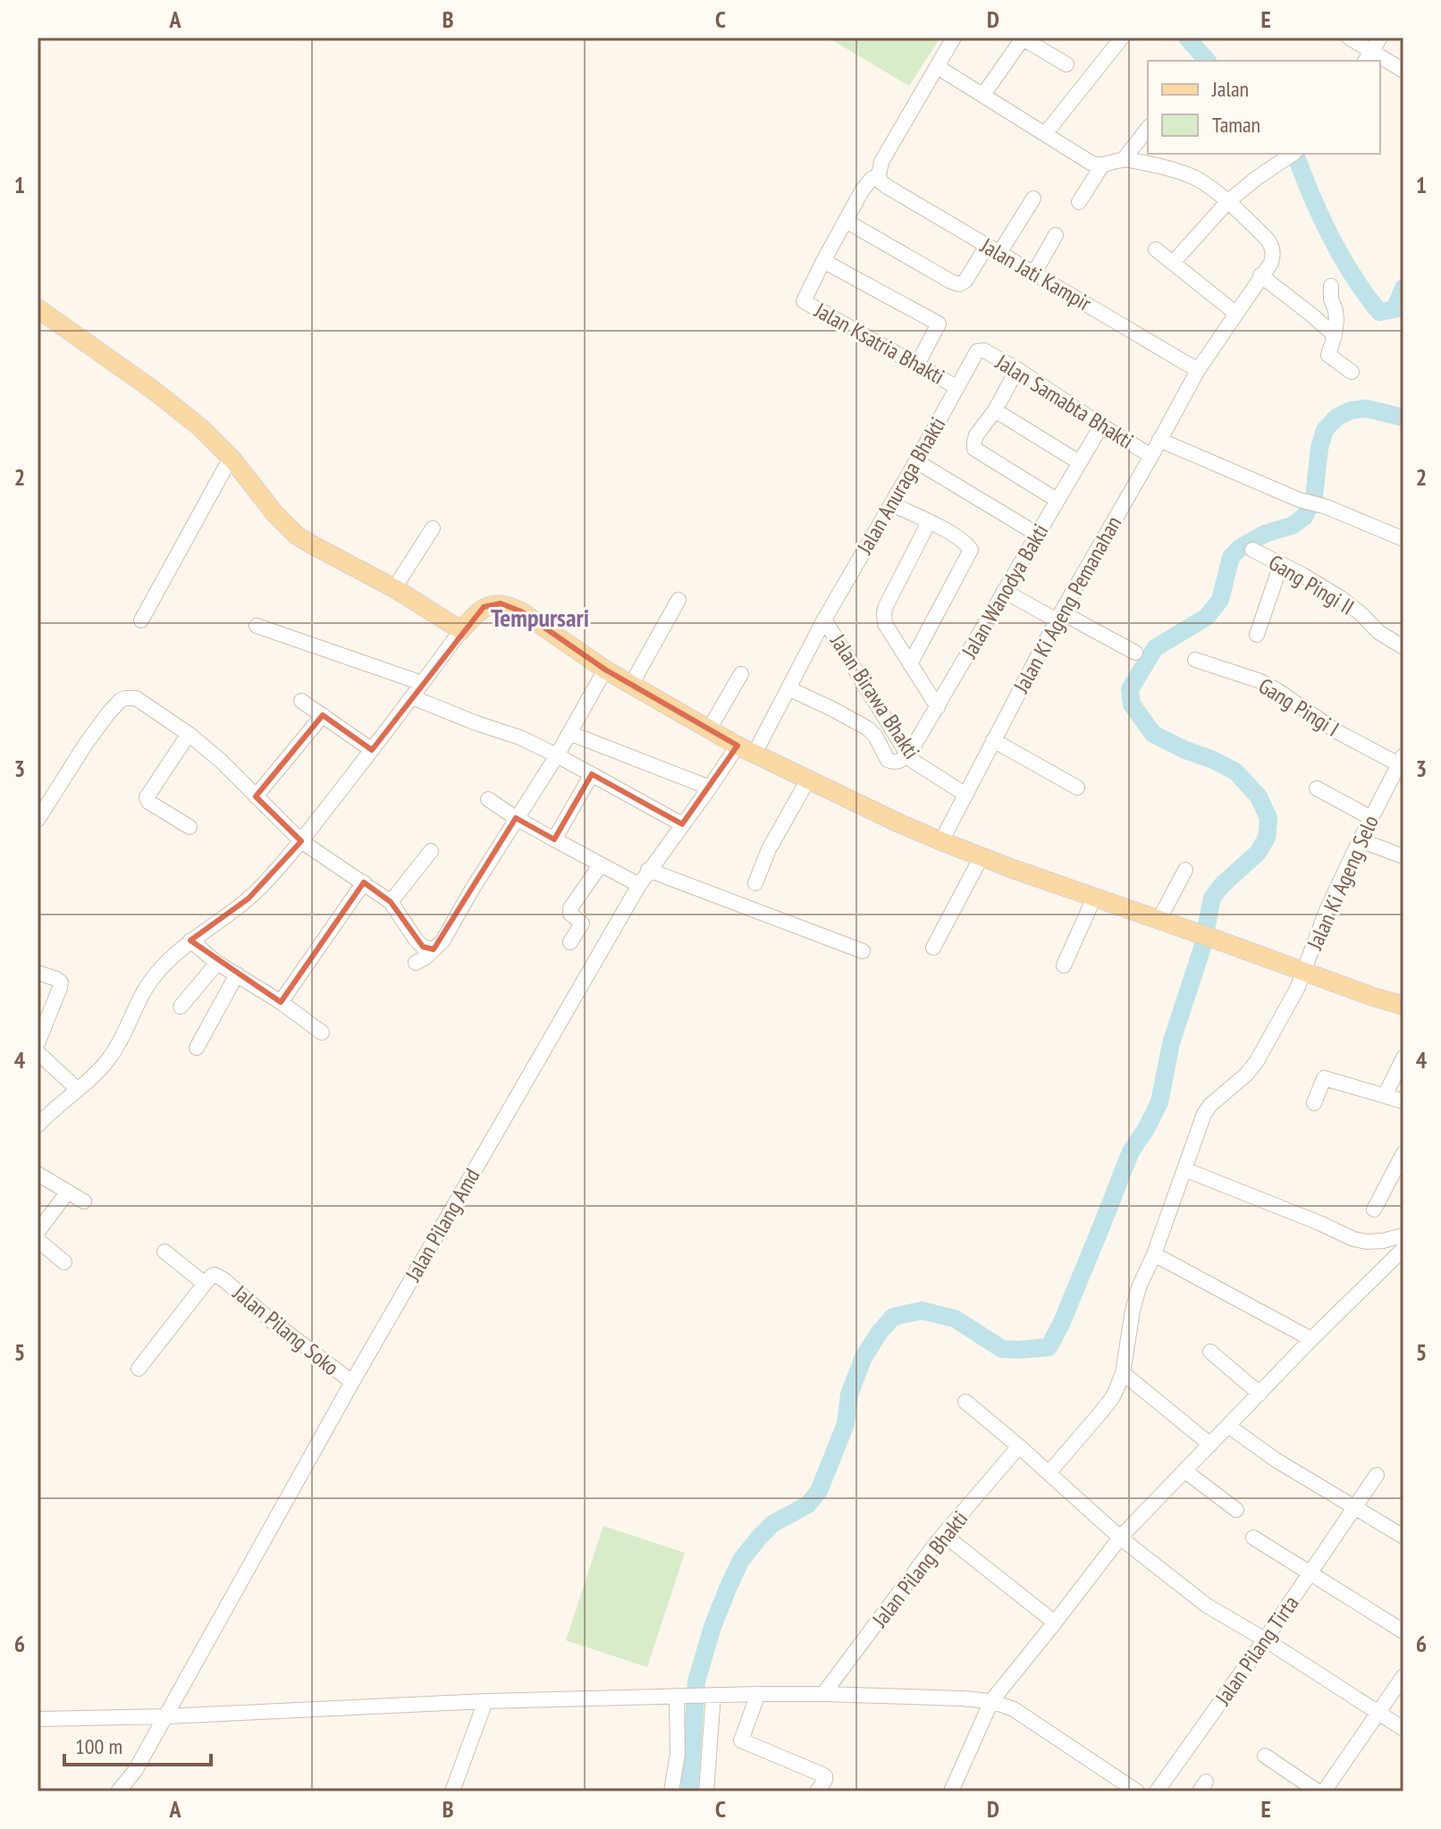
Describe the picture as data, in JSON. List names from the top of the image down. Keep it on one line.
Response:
{"streets":{"street":["Jalan Jati Kampir","Jalan Ksatria Bhakti","Jalan Samabta Bhakti","Jalan Anuraga Bhakti","Gang Pingi II","Jalan Wanodya Bakti","Jalan Ki Ageng Pemanahan","Jalan Birawa Bhakti","Gang Pingi I","Jalan Ki Ageng Selo","Jalan Pilang Amd","Jalan Pilang Soko","Jalan Pilang Bhakti","Jalan Pilang Tirta"]},"crossings":[["Jalan Jati Kampir","Jalan Ksatria Bhakti"],["Jalan Jati Kampir","Jalan Ki Ageng Pemanahan"],["Jalan Ksatria Bhakti","Jalan Anuraga Bhakti"],["Jalan Samabta Bhakti","Jalan Anuraga Bhakti"],["Jalan Samabta Bhakti","Jalan Wanodya Bakti"],["Jalan Samabta Bhakti","Jalan Ki Ageng Pemanahan"],["Jalan Anuraga Bhakti","Jalan Birawa Bhakti"],["Jalan Anuraga Bhakti","Jalan Pilang Amd"],["Jalan Wanodya Bakti","Jalan Birawa Bhakti"],["Jalan Ki Ageng Pemanahan","Jalan Birawa Bhakti"],["Gang Pingi I","Jalan Ki Ageng Selo"],["Jalan Pilang Amd","Jalan Pilang Soko"]],"districts":["Tempursari"],"legend":["Jalan","Taman"],"scale_bar":"100 m","grid":{"columns":["A","B","C","D","E"],"rows":["1","2","3","4","5","6"]}}
